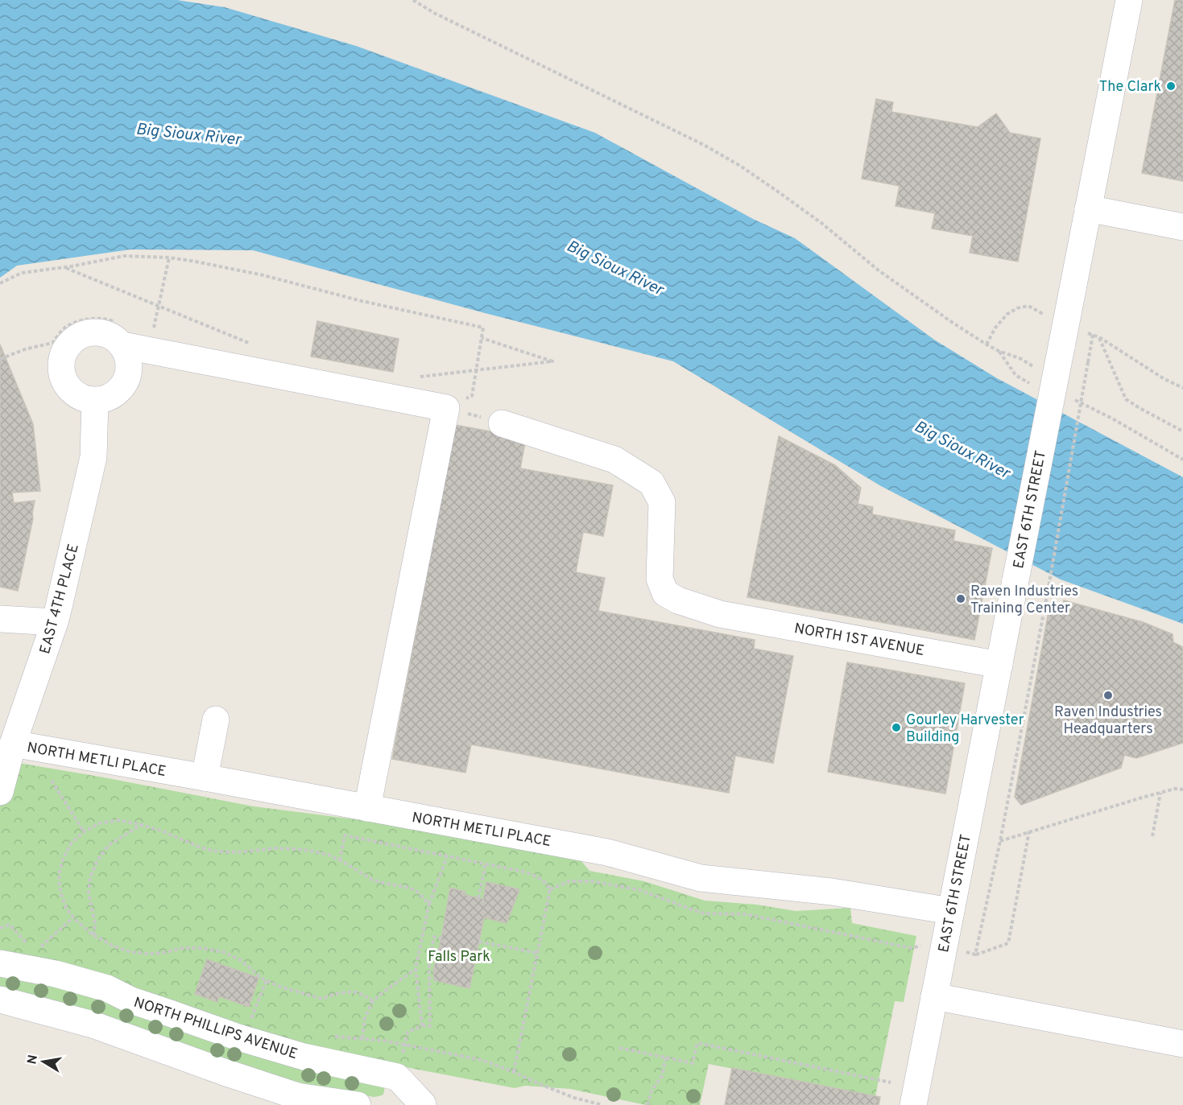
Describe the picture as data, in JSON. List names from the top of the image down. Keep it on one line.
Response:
{"streets":{"street":["EAST 6TH STREET","EAST 4TH PLACE","NORTH 1ST AVENUE","NORTH METLI PLACE","NORTH PHILLIPS AVENUE"]},"crossings":[["EAST 6TH STREET","NORTH 1ST AVENUE"],["EAST 6TH STREET","NORTH METLI PLACE"],["EAST 4TH PLACE","NORTH METLI PLACE"]],"water":["Big Sioux River"],"parks":["Falls Park"],"places":["The Clark","Raven Industries Training Center","Raven Industries Headquarters","Gourley Harvester Building"],"north":"left"}
